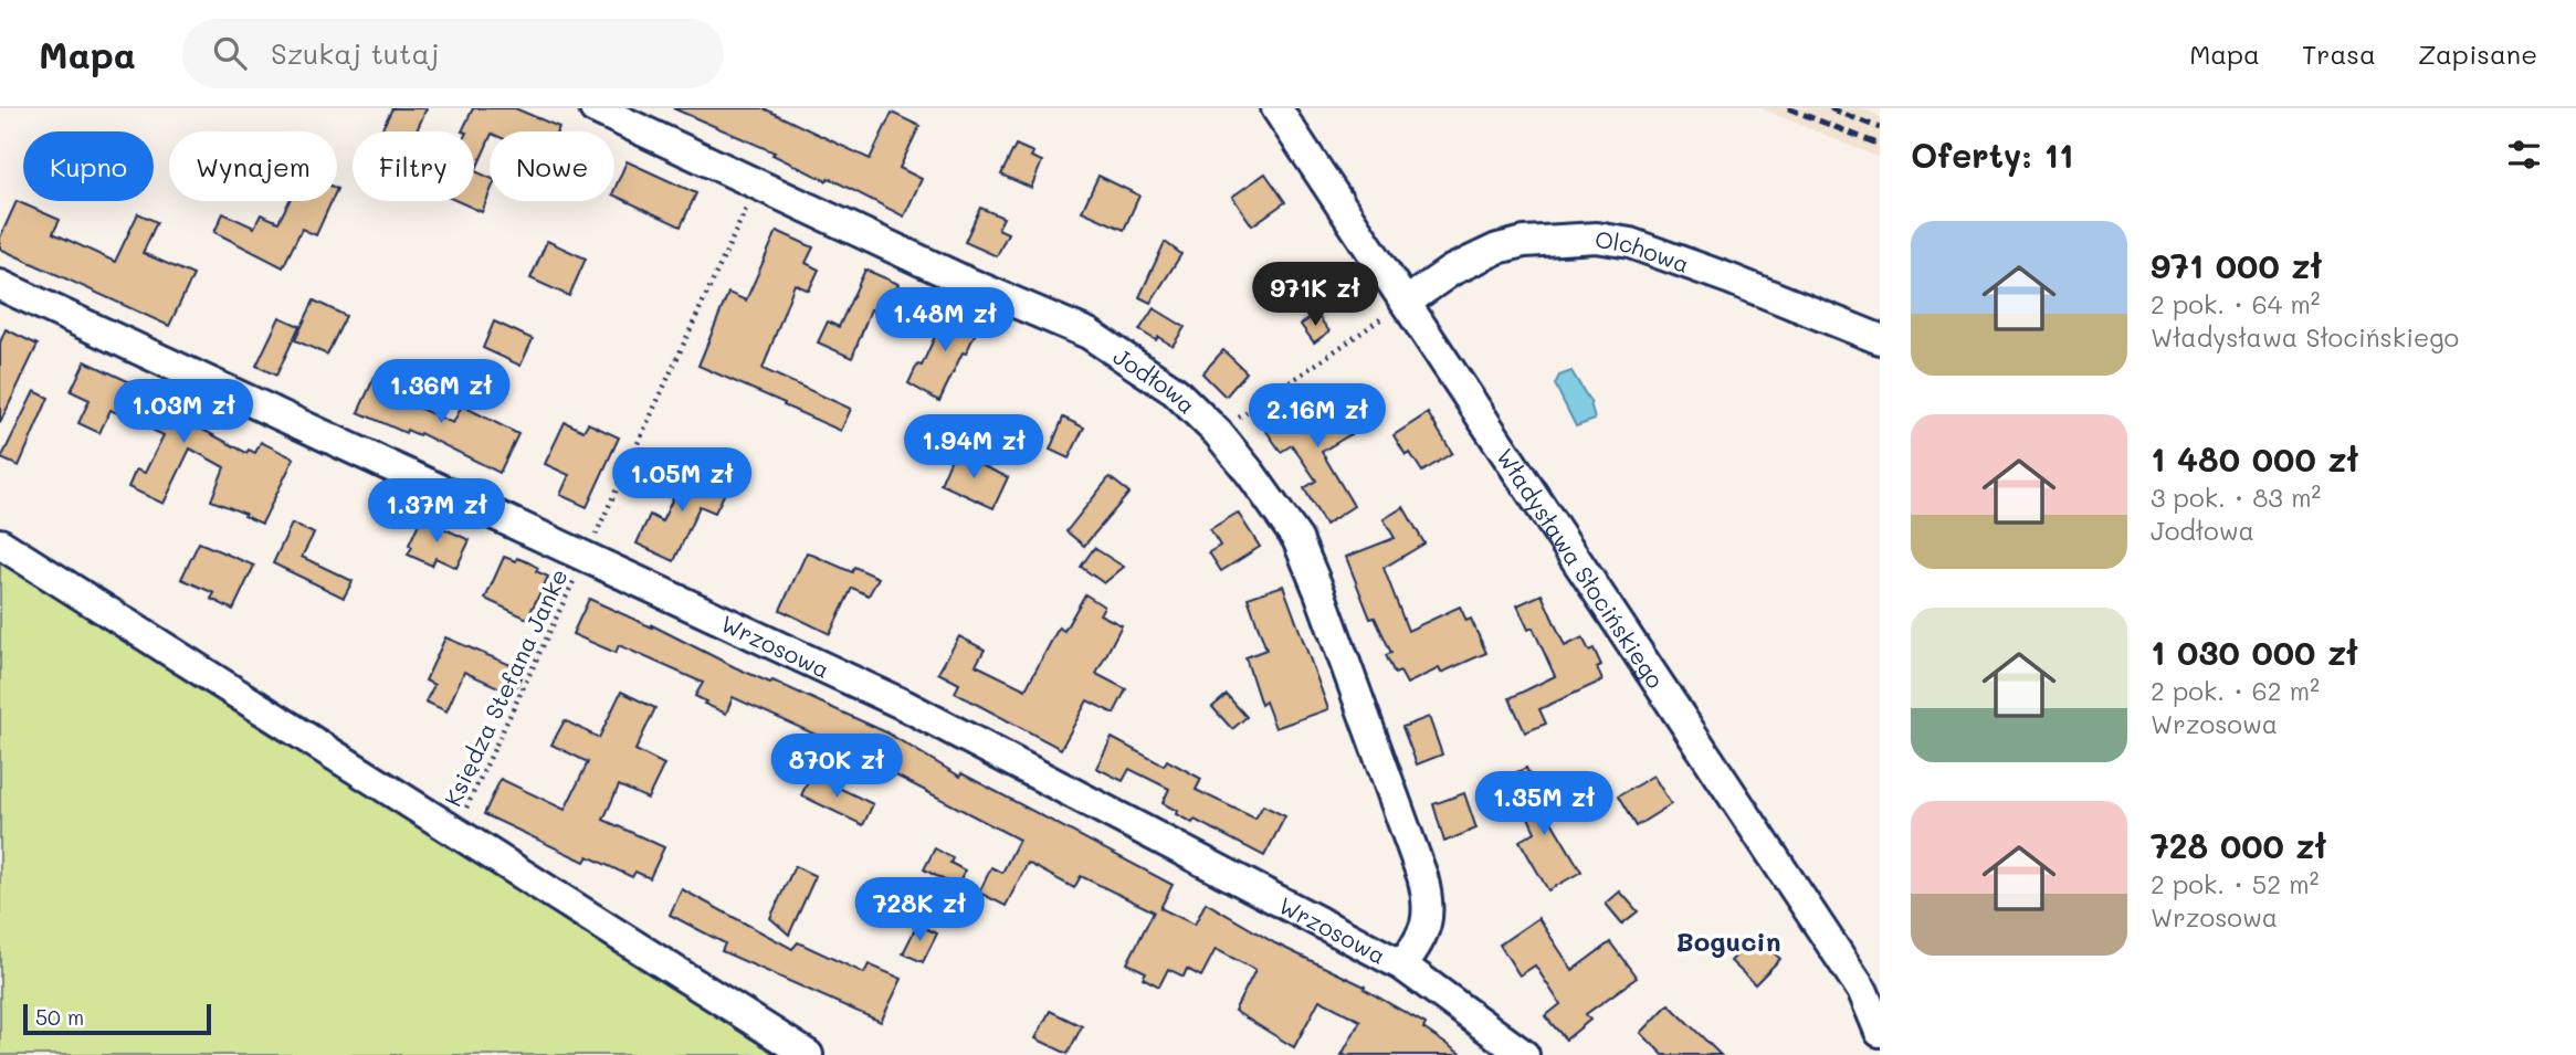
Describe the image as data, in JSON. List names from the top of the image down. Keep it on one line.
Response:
{"streets":{"street":["Olchowa","Jodłowa","Władysława Słocińskiego","Wrzosowa"],"path":["Księdza Stefana Janke"]},"crossings":[["Olchowa","Władysława Słocińskiego"],["Jodłowa","Wrzosowa"],["Jodłowa","Księdza Stefana Janke"],["Wrzosowa","Księdza Stefana Janke"]],"districts":["Bogucin"],"scale_bar":"50 m","page":{"header":"Mapa","search":"Szukaj tutaj","nav":["Mapa","Trasa","Zapisane"],"heading":"Oferty: 11","chip":["Kupno","Wynajem","Filtry","Nowe"],"list":[{"name":"971 000 zł","note":"2 pok. · 64 m² · Władysława Słocińskiego"},{"name":"1 480 000 zł","note":"3 pok. · 83 m² · Jodłowa"},{"name":"1 030 000 zł","note":"2 pok. · 62 m² · Wrzosowa"},{"name":"728 000 zł","note":"2 pok. · 52 m² · Wrzosowa"}],"price":["971K zł","1.48M zł","1.36M zł","1.03M zł","2.16M zł","1.94M zł","1.05M zł","1.37M zł","870K zł","1.35M zł","728K zł"],"scale":"50 m"}}
